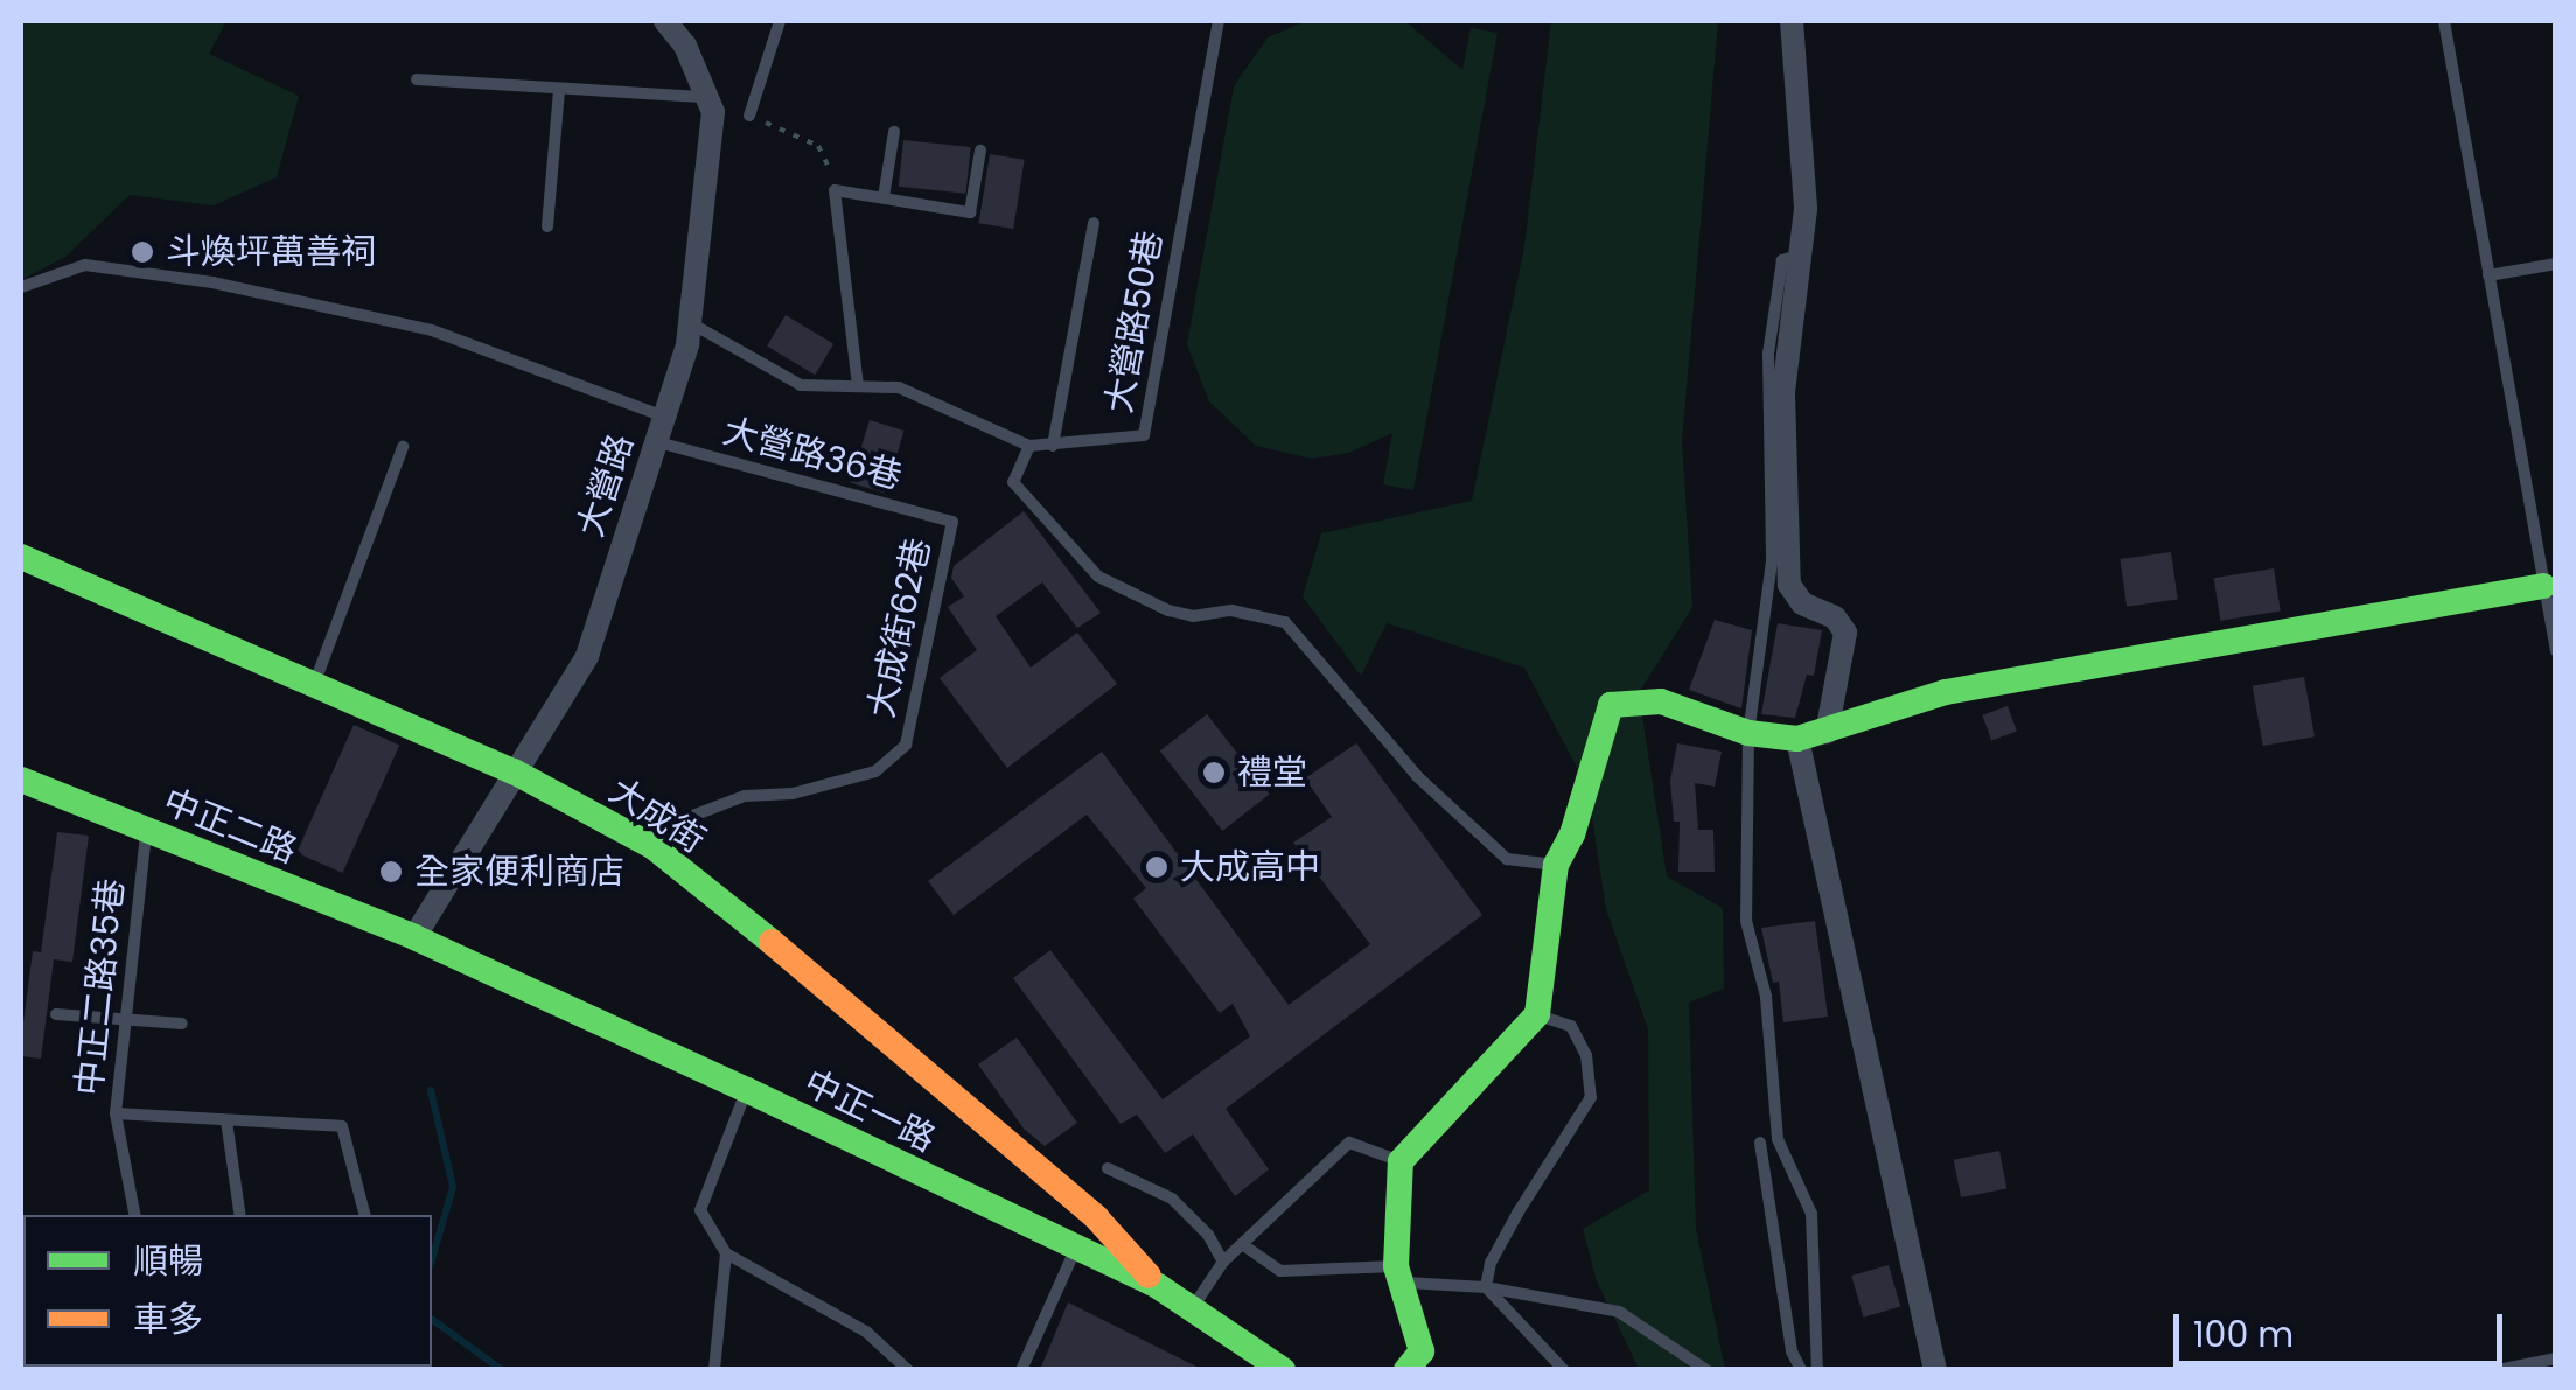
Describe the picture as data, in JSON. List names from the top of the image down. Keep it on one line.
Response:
{"streets":{"street":["大營路","大成街","中正二路","中正一路"],"lane":["大營路50巷","大營路36巷","大成街62巷","中正二路35巷"]},"crossings":[["大營路50巷","大營路"],["大營路36巷","大營路"],["大營路36巷","大成街62巷"],["大營路","大成街"],["大營路","中正二路"],["大營路","中正一路"],["大成街62巷","大成街"],["大成街","中正一路"],["中正二路","中正二路35巷"],["中正二路","中正一路"]],"places":["斗煥坪萬善祠","禮堂","大成高中","全家便利商店"],"legend":["順暢","車多"],"scale_bar":"100 m"}
